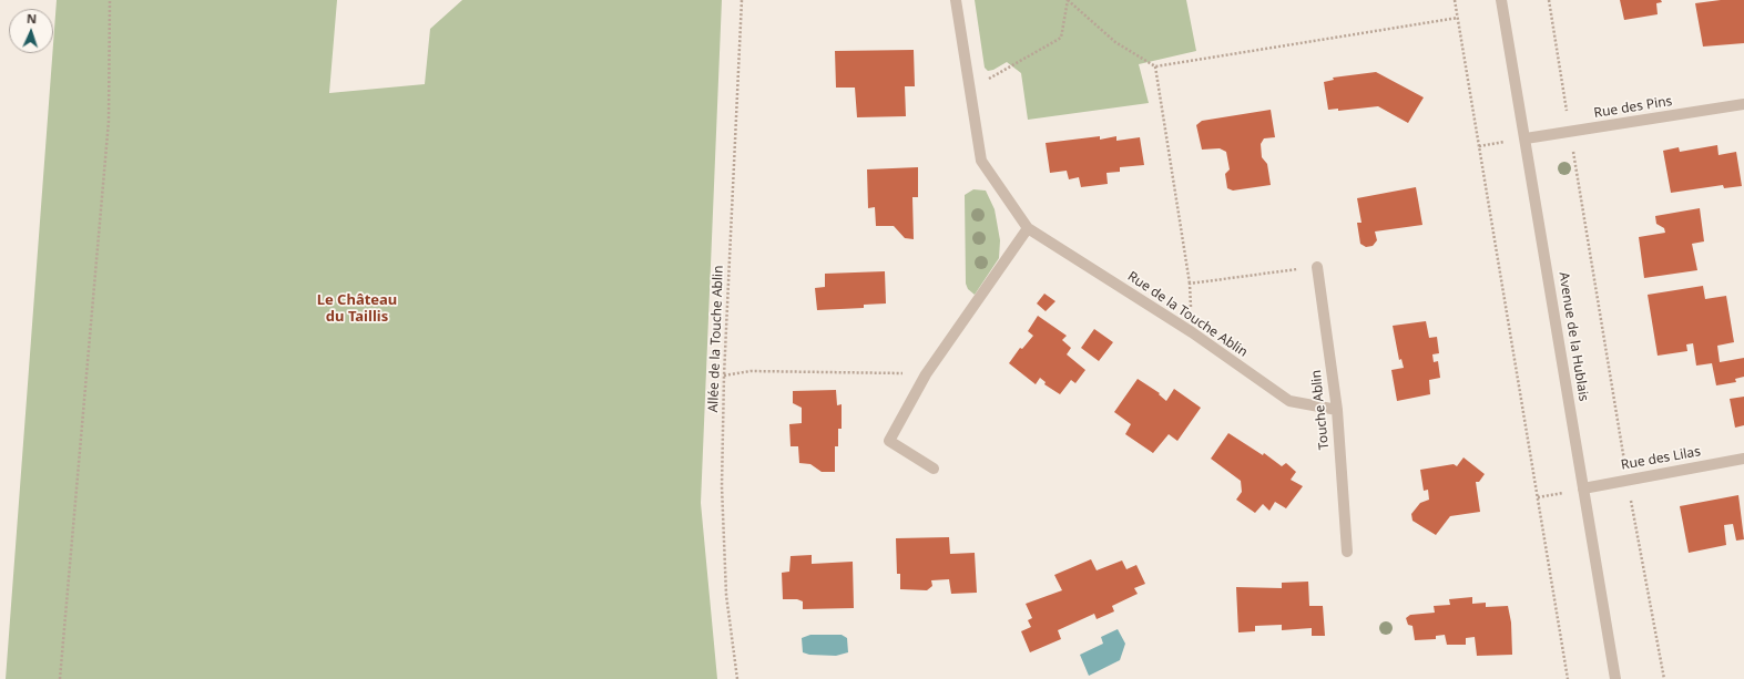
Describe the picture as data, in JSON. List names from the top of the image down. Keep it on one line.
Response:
{"streets":{"street":["Rue des Pins","Rue de la Touche Ablin","Avenue de la Hublais","Touche Ablin","Rue des Lilas"],"path":["Allée de la Touche Ablin"]},"crossings":[["Rue des Pins","Avenue de la Hublais"],["Rue de la Touche Ablin","Touche Ablin"],["Avenue de la Hublais","Rue des Lilas"]],"districts":["Le Château du Taillis"],"north":"top"}
